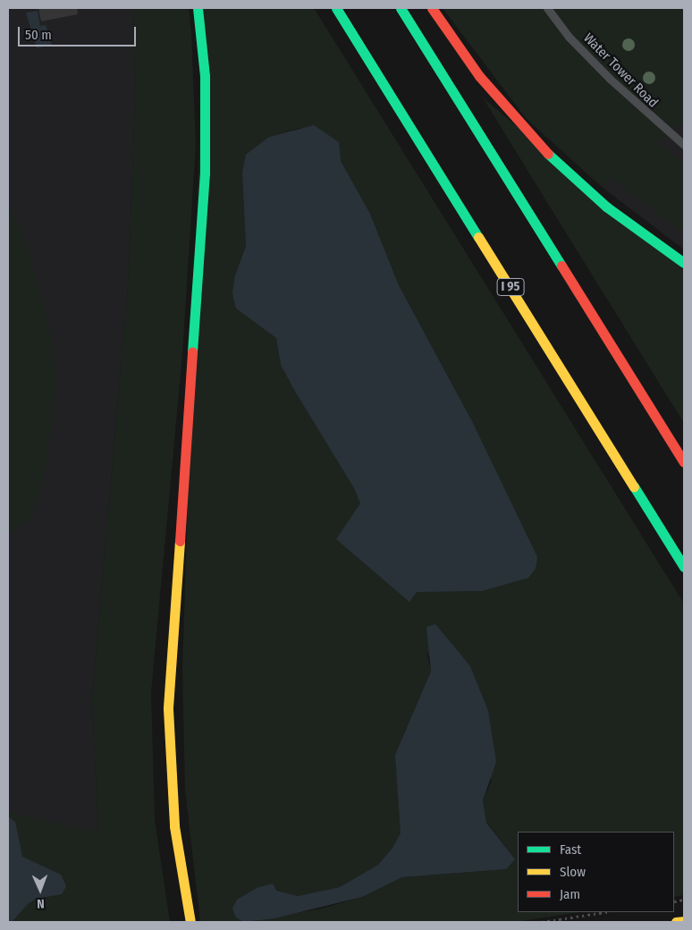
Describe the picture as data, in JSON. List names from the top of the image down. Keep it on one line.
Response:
{"streets":{"main road":["I 95"],"lane":["Water Tower Road"]},"legend":["Fast","Slow","Jam"],"scale_bar":"50 m","north":"bottom"}
